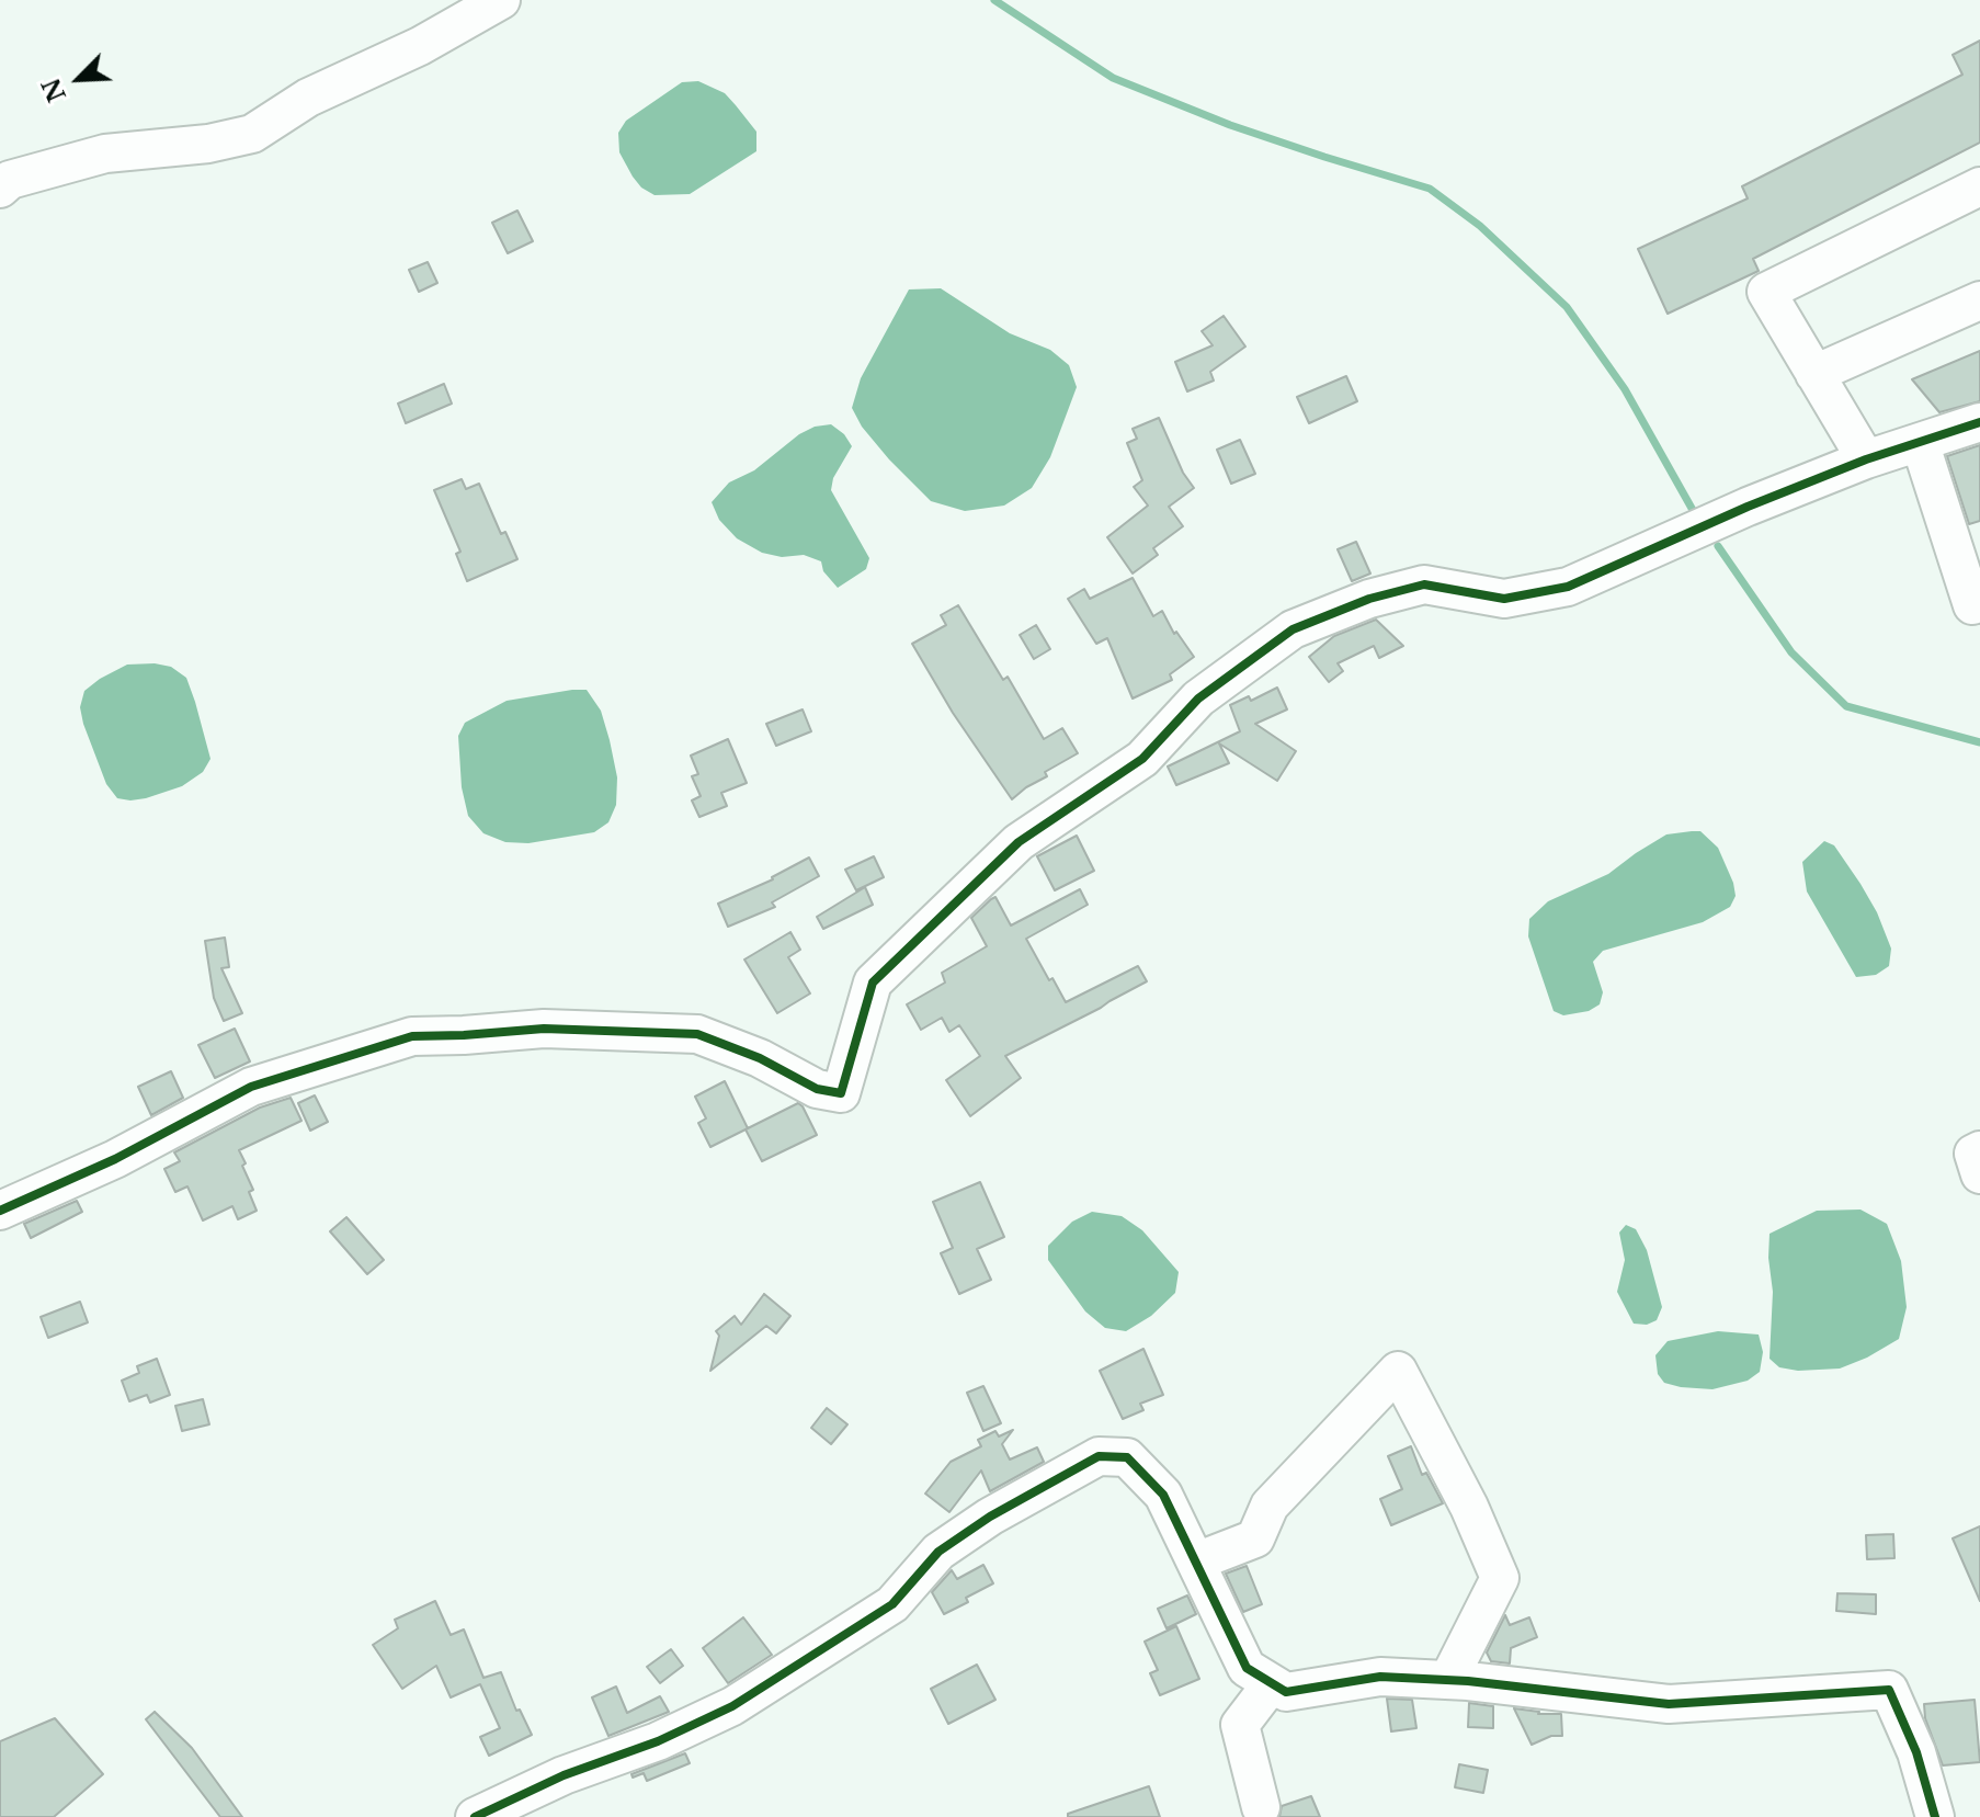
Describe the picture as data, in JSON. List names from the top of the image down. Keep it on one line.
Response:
{"north":"bottom left"}
